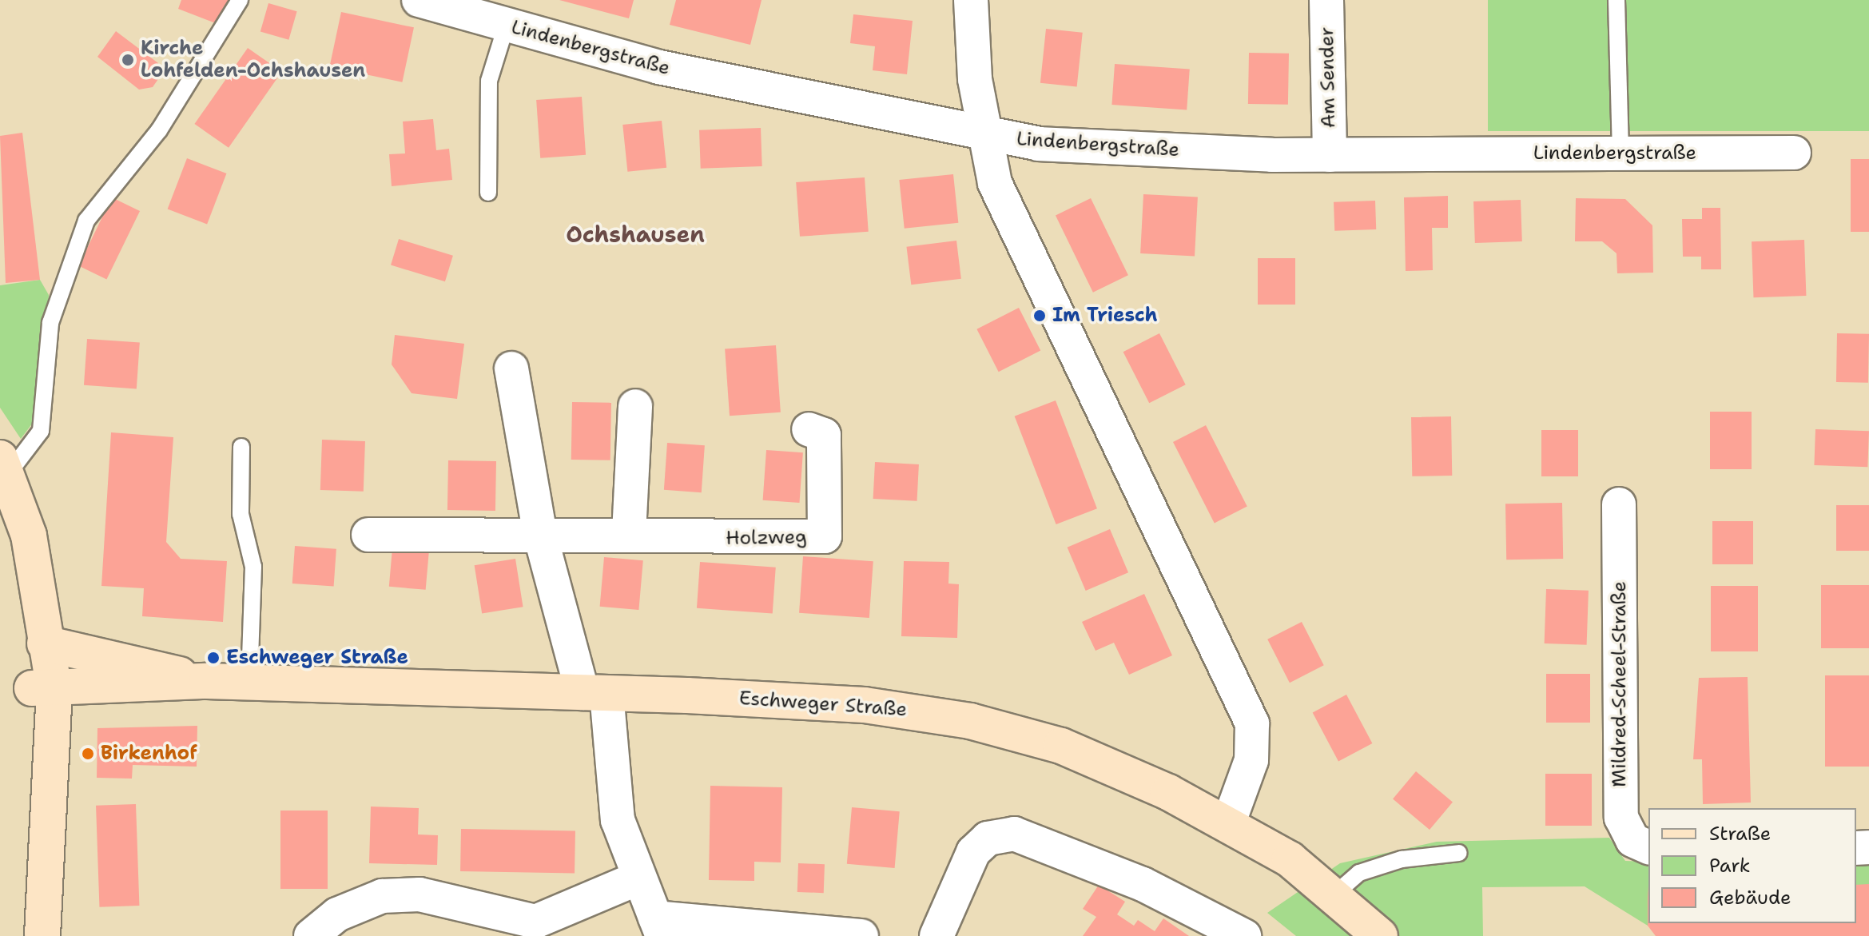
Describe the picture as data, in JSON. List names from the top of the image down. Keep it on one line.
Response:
{"streets":{"main road":["Eschweger Straße"],"street":["Lindenbergstraße","Am Sender","Holzweg","Mildred-Scheel-Straße"]},"crossings":[["Lindenbergstraße","Am Sender"]],"districts":["Ochshausen"],"places":["Kirche Lohfelden-Ochshausen","Im Triesch","Eschweger Straße","Birkenhof"],"legend":["Straße","Park","Gebäude"]}
